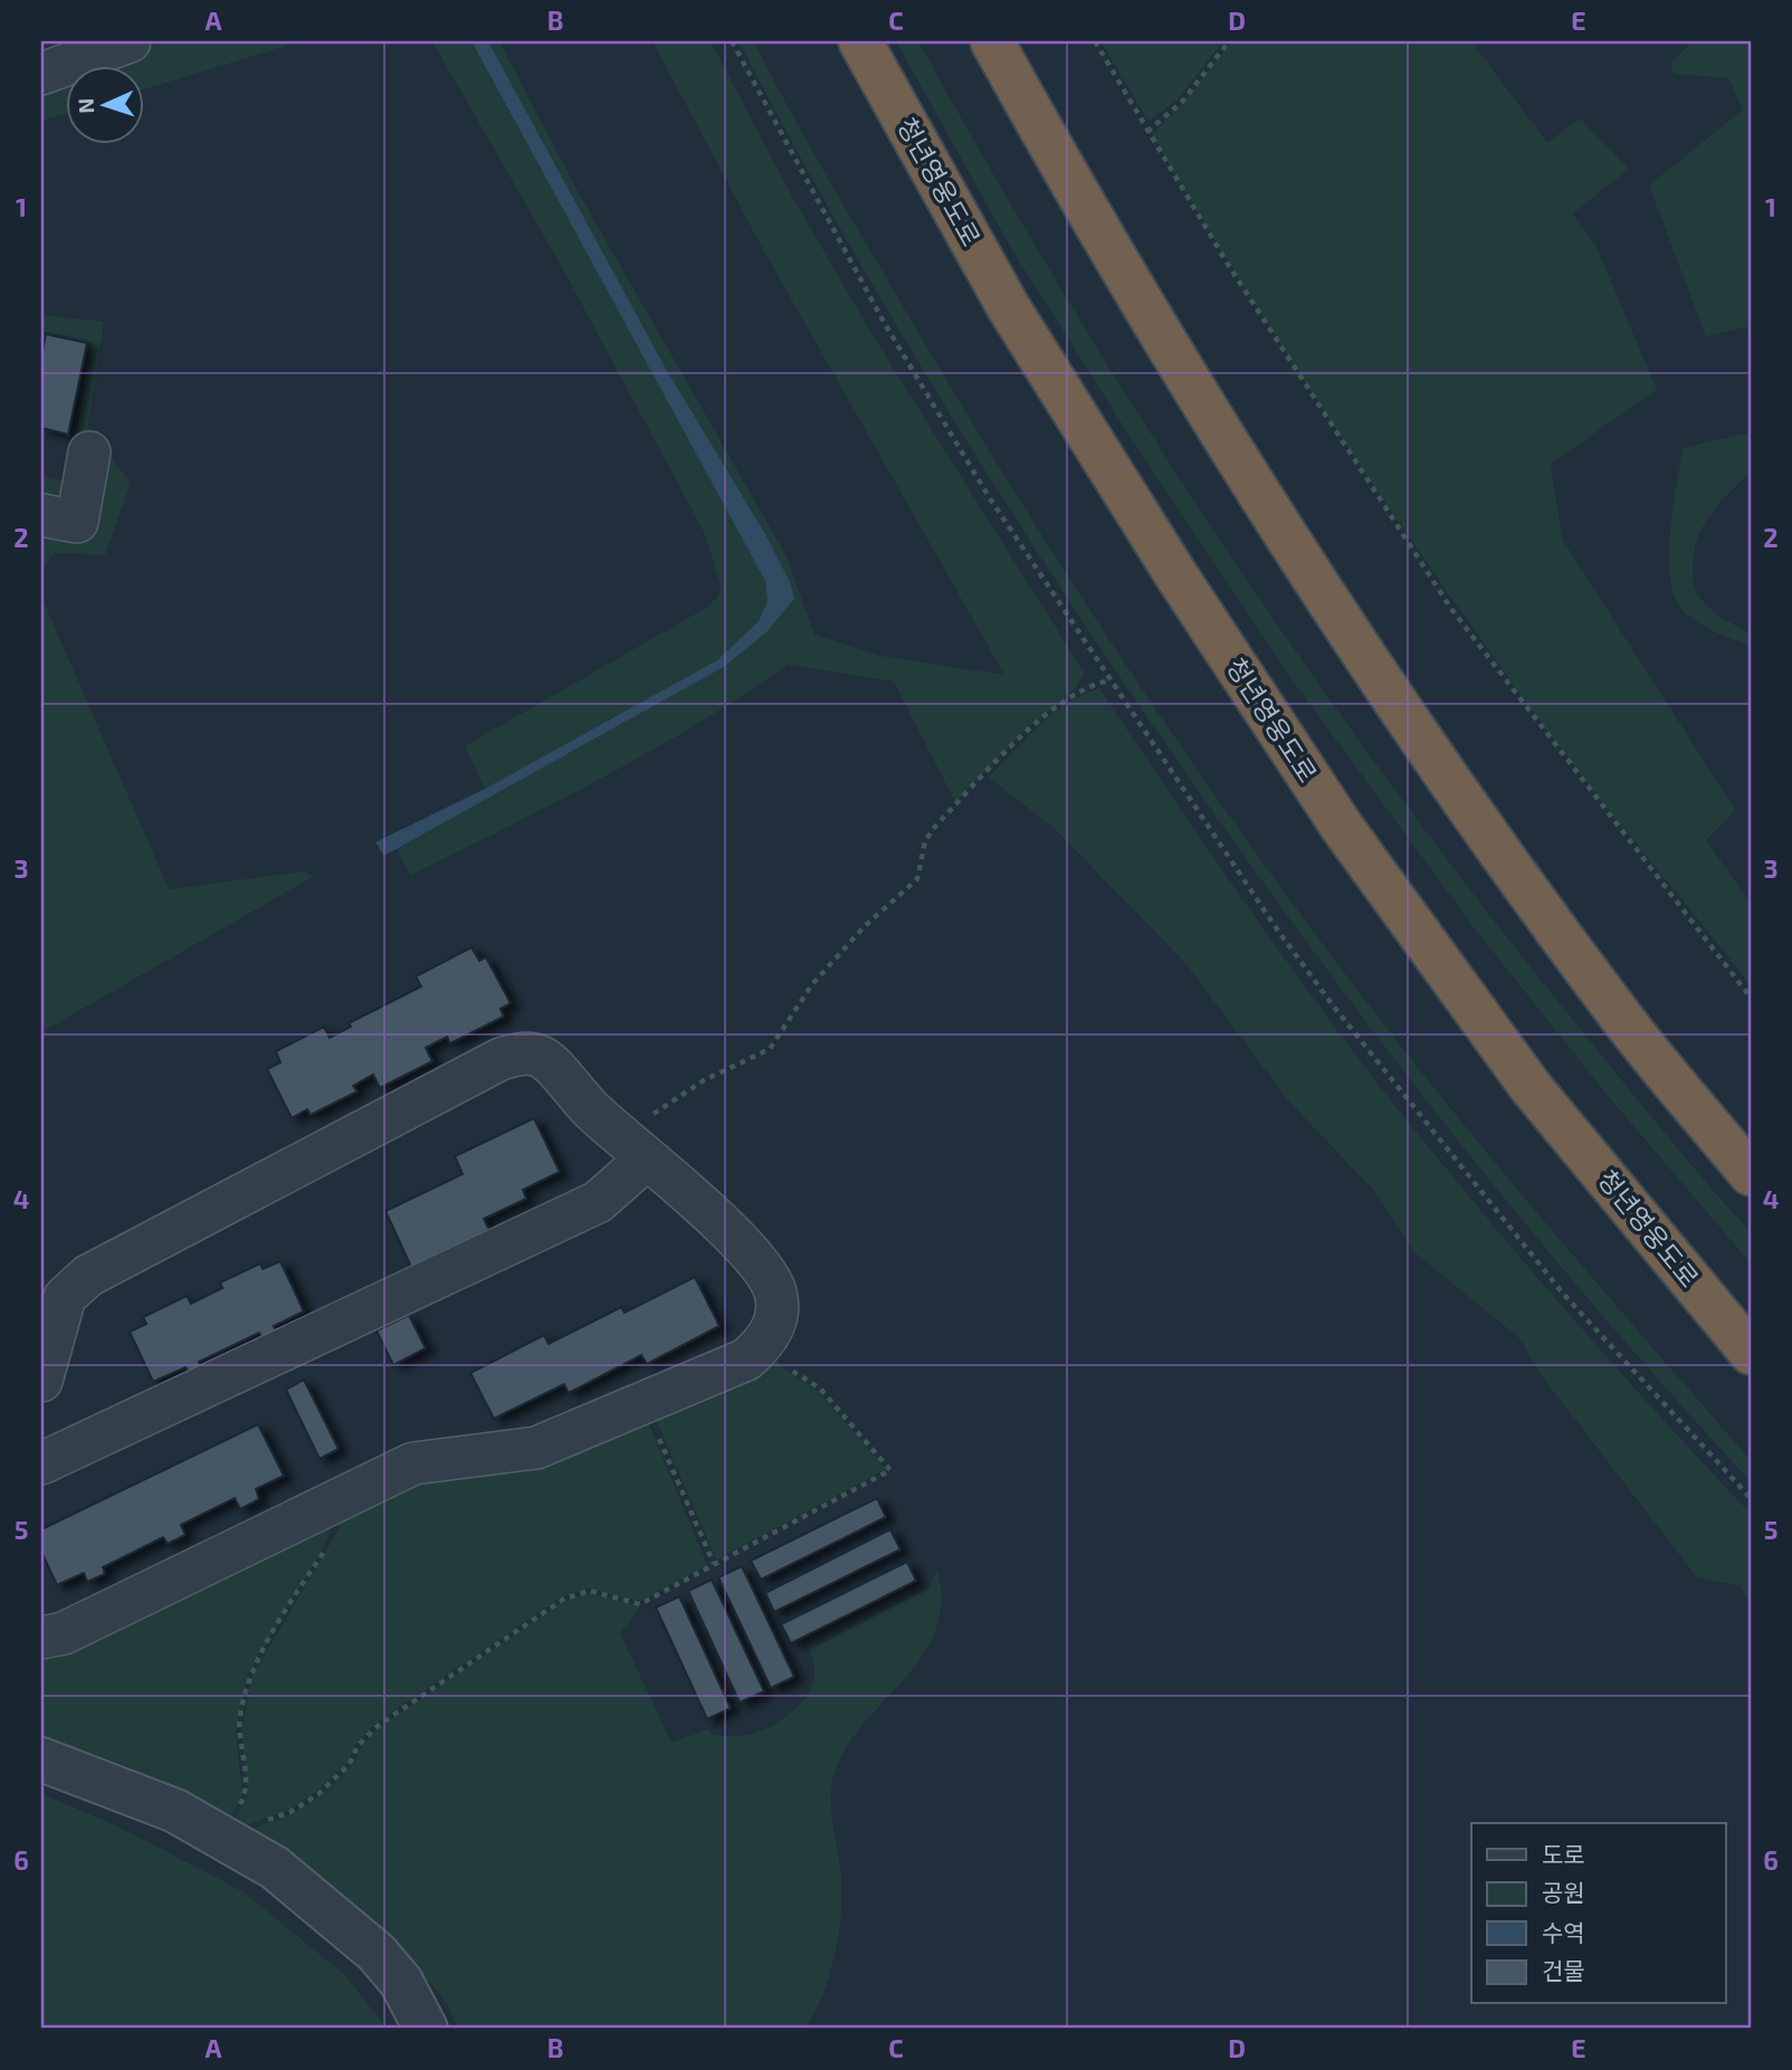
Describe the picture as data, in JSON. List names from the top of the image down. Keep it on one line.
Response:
{"streets":{"highway":["청년영웅도로"]},"legend":["도로","공원","수역","건물"],"north":"left","grid":{"columns":["A","B","C","D","E"],"rows":["1","2","3","4","5","6"]}}
